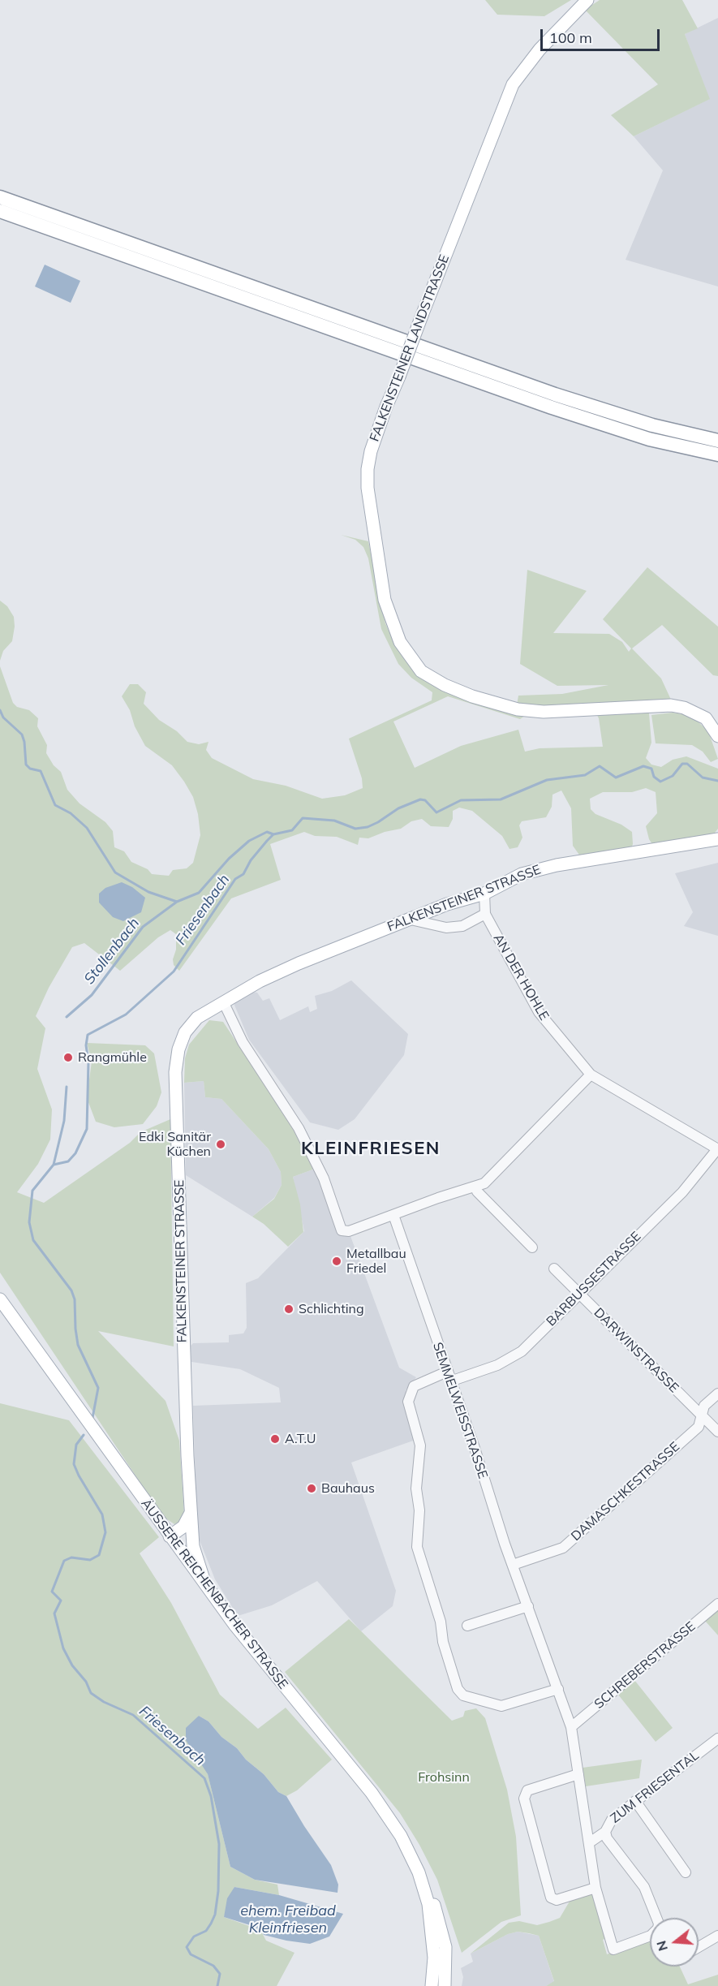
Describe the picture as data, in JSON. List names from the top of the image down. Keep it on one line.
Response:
{"streets":{"main road":["FALKENSTEINER LANDSTRASSE","FALKENSTEINER STRASSE","ÄUSSERE REICHENBACHER STRASSE"],"street":["AN DER HOHLE","BARBUSSESTRASSE","DARWINSTRASSE","SEMMELWEISSTRASSE","DAMASCHKESTRASSE","SCHREBERSTRASSE","ZUM FRIESENTAL"]},"crossings":[["FALKENSTEINER STRASSE","AN DER HOHLE"],["FALKENSTEINER STRASSE","ÄUSSERE REICHENBACHER STRASSE"],["AN DER HOHLE","BARBUSSESTRASSE"],["BARBUSSESTRASSE","DARWINSTRASSE"],["BARBUSSESTRASSE","SEMMELWEISSTRASSE"],["DARWINSTRASSE","DAMASCHKESTRASSE"],["SEMMELWEISSTRASSE","DAMASCHKESTRASSE"],["SEMMELWEISSTRASSE","SCHREBERSTRASSE"],["SEMMELWEISSTRASSE","ZUM FRIESENTAL"]],"districts":["KLEINFRIESEN"],"water":["Friesenbach","Stollenbach","ehem. Freibad Kleinfriesen"],"parks":["Frohsinn"],"places":["Rangmühle","Edki Sanitär Küchen","Metallbau Friedel","Schlichting","A.T.U","Bauhaus"],"scale_bar":"100 m","north":"left"}
